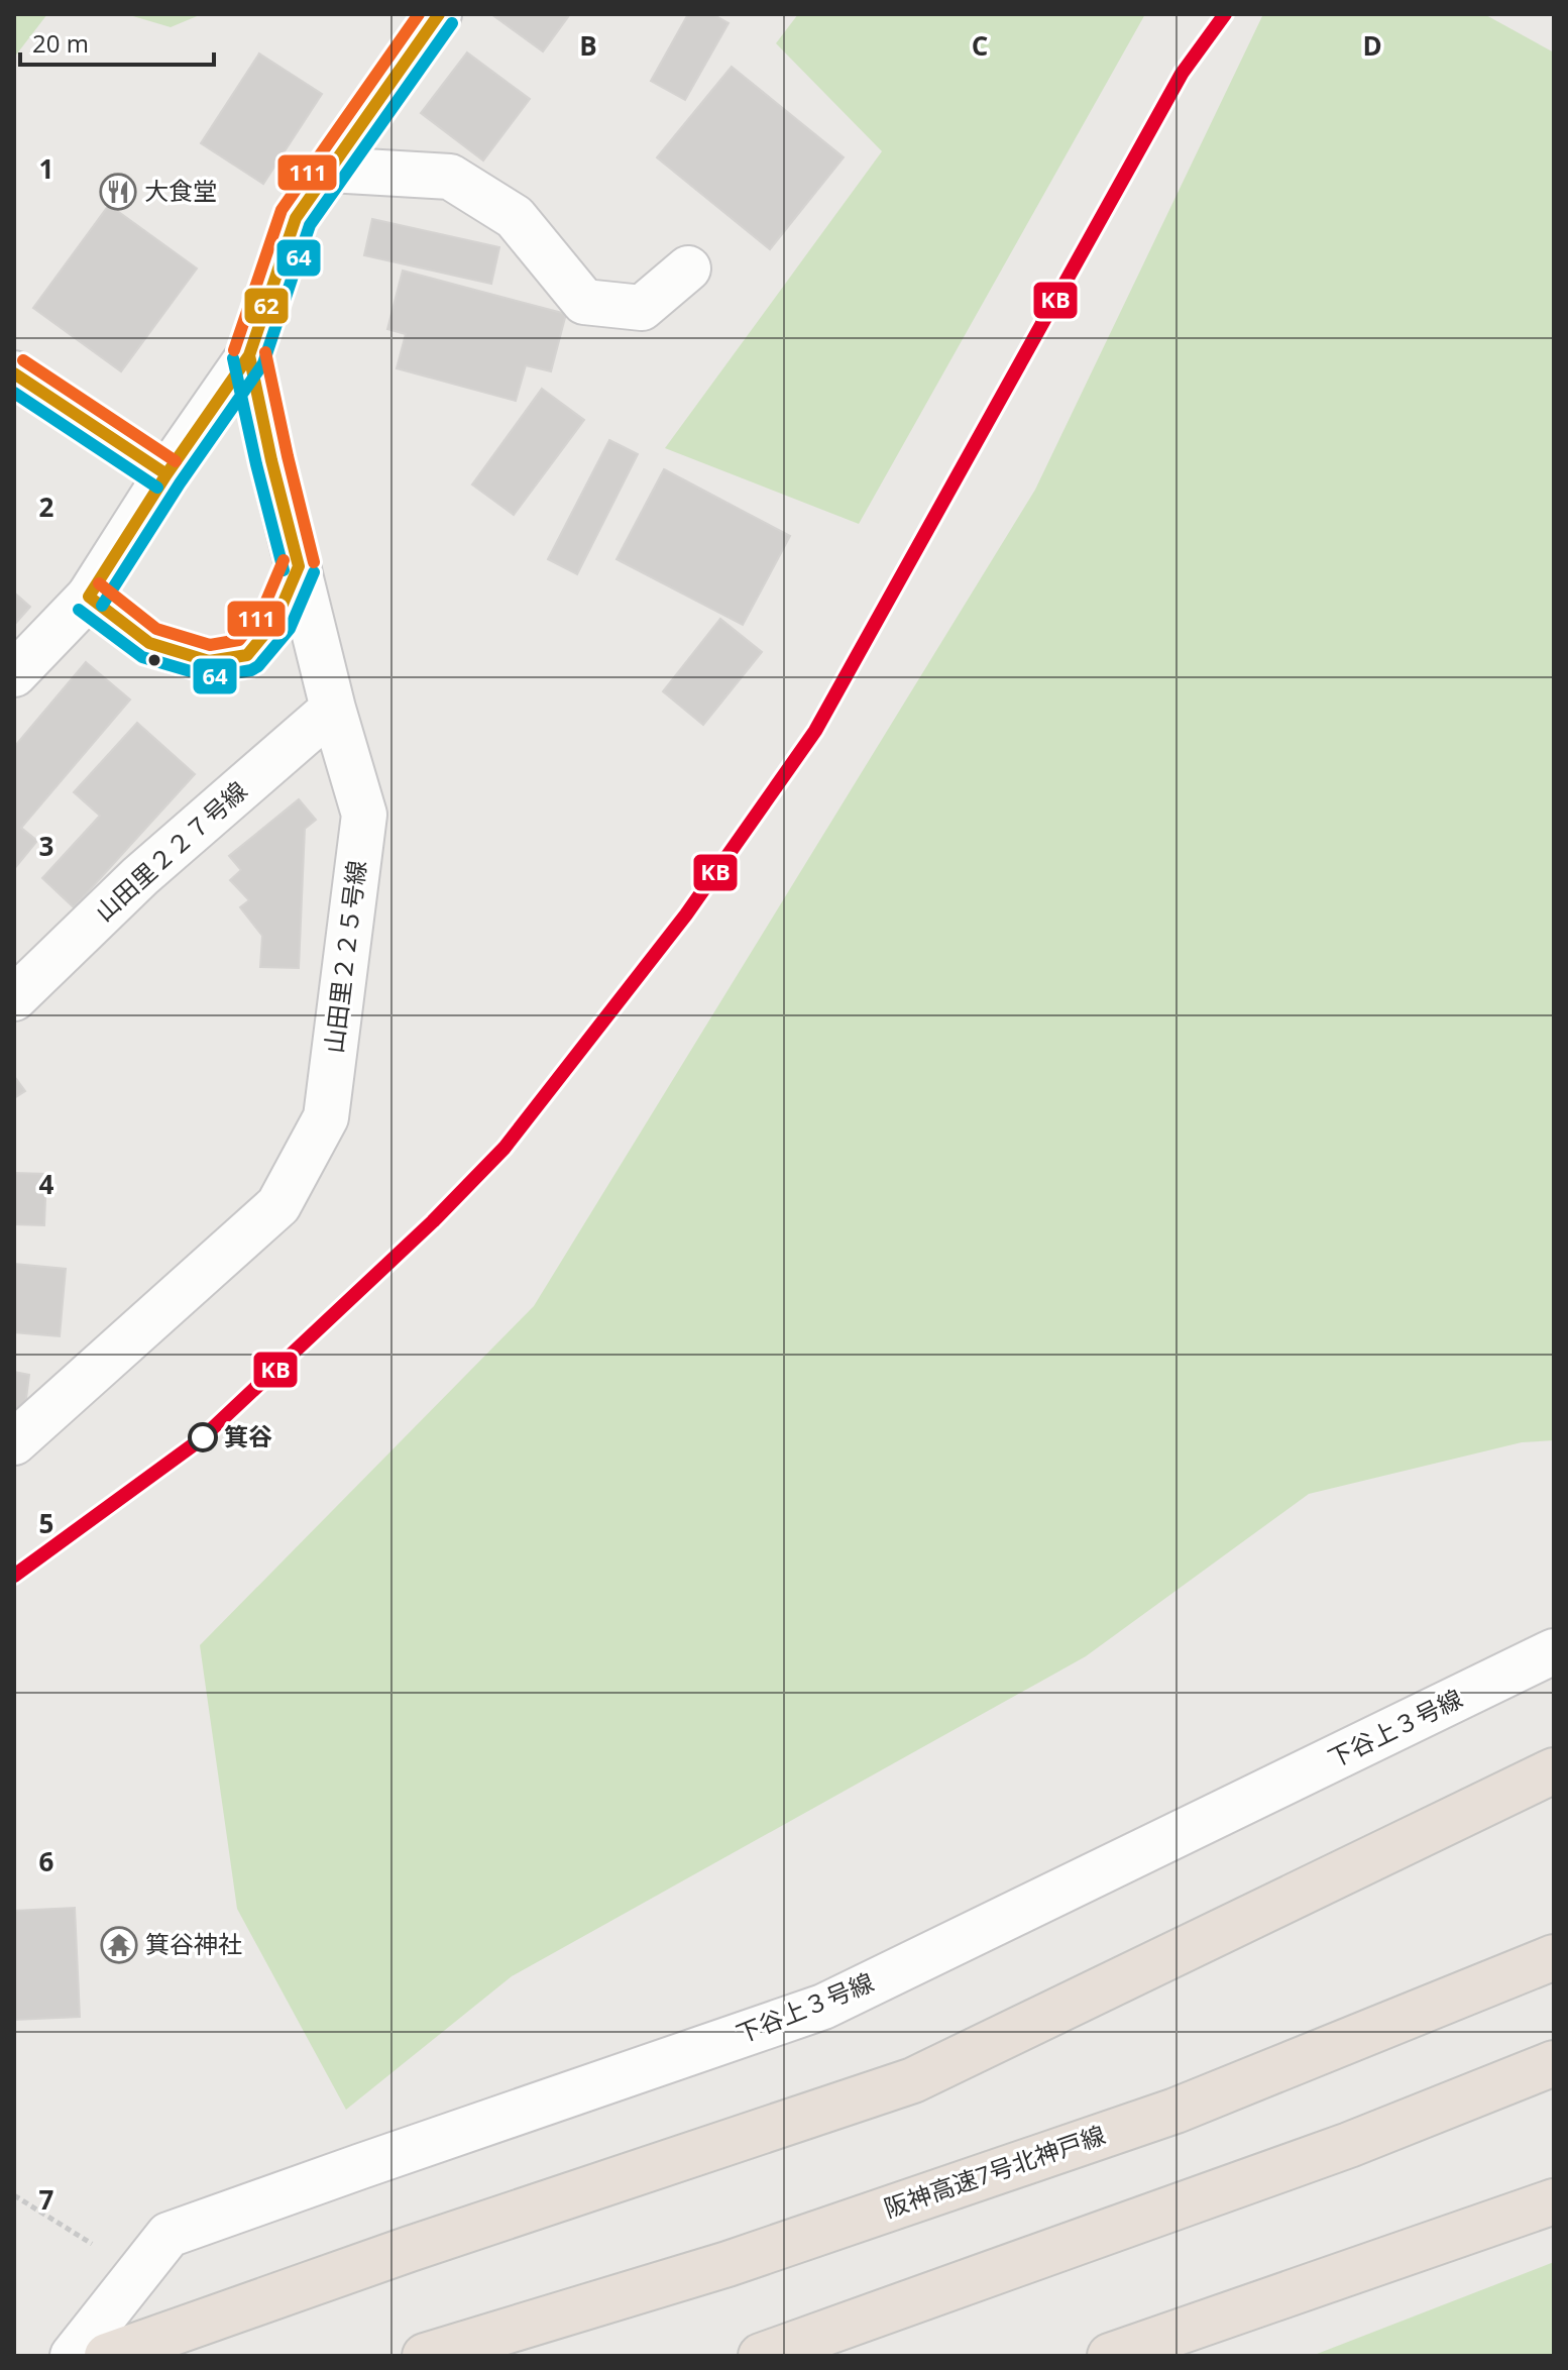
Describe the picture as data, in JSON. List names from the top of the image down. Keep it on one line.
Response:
{"streets":{"highway":["阪神高速7号北神戸線"],"street":["山田里２２７号線","山田里２２５号線","下谷上３号線"]},"crossings":[["山田里２２７号線","山田里２２５号線"]],"places":{"restaurant":["大食堂"],"other":["箕谷"],"temple":["箕谷神社"]},"lines":["transit line KB","transit line 62","transit line 111","transit line 64"],"scale_bar":"20 m","grid":{"columns":["B","C","D"],"rows":["1","2","3","4","5","6","7"]}}
